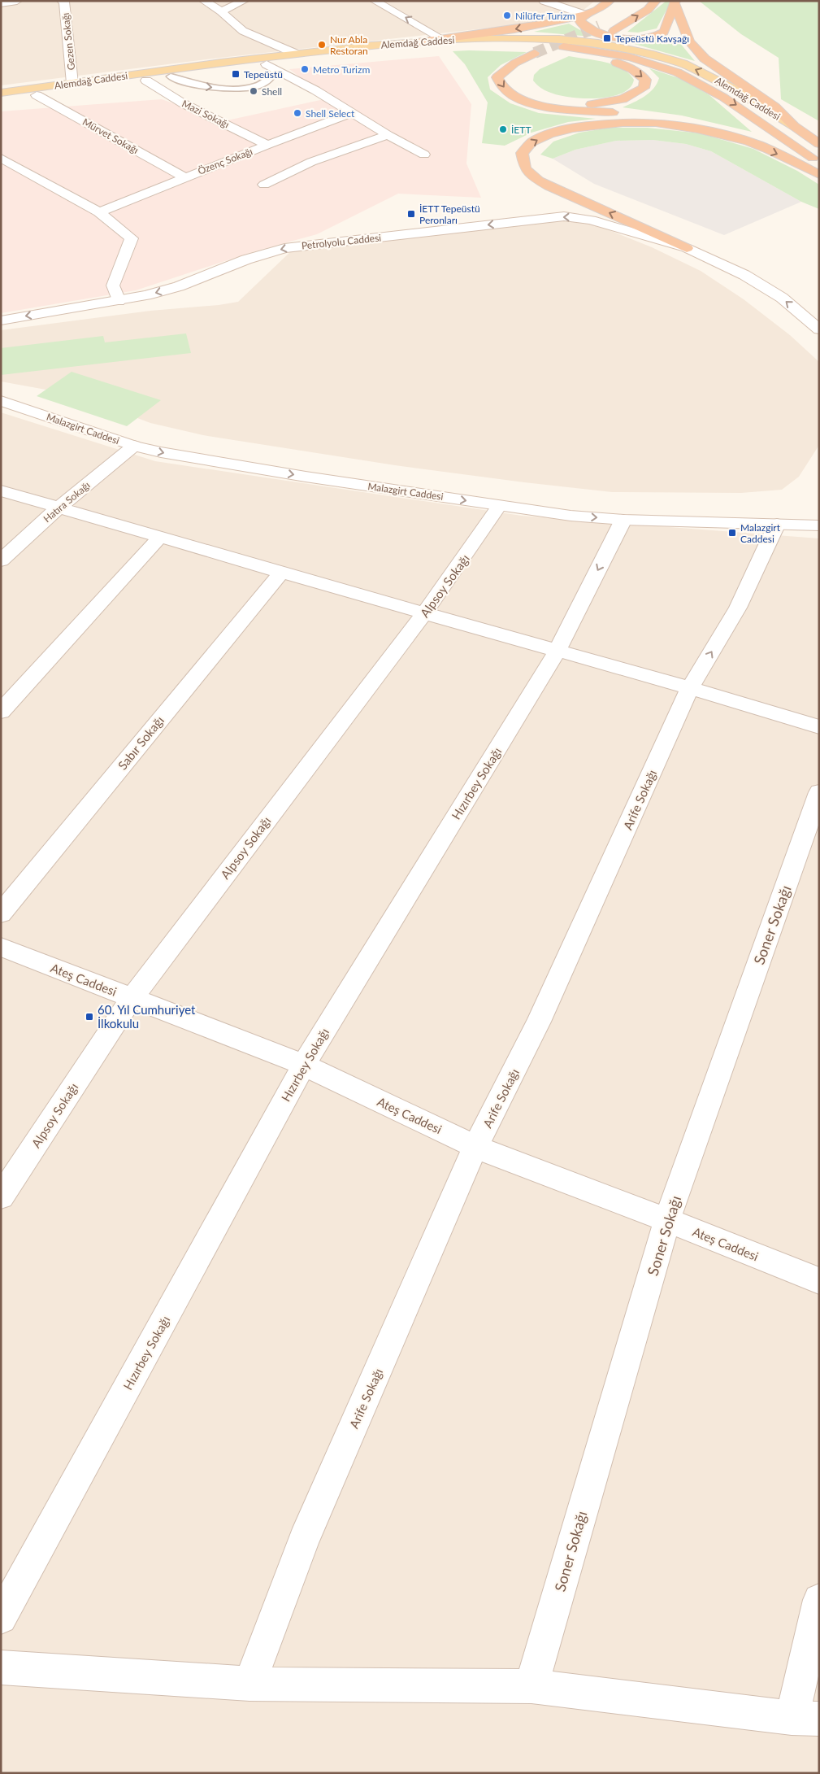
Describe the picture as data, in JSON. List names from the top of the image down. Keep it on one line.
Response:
{"streets":{"main road":["Alemdağ Caddesi"],"street":["Gezen Sokağı","Mazi Sokağı","Mürvet Sokağı","Özenç Sokağı","Petrolyolu Caddesi","Malazgirt Caddesi","Hatıra Sokağı","Alpsoy Sokağı","Sabır Sokağı","Hızırbey Sokağı","Arife Sokağı","Soner Sokağı","Ateş Caddesi"]},"crossings":[["Gezen Sokağı","Alemdağ Caddesi"],["Alemdağ Caddesi","Mazi Sokağı"],["Alemdağ Caddesi","Mürvet Sokağı"],["Mazi Sokağı","Özenç Sokağı"],["Mürvet Sokağı","Özenç Sokağı"],["Malazgirt Caddesi","Hatıra Sokağı"],["Malazgirt Caddesi","Alpsoy Sokağı"],["Malazgirt Caddesi","Hızırbey Sokağı"],["Malazgirt Caddesi","Arife Sokağı"],["Alpsoy Sokağı","Ateş Caddesi"],["Hızırbey Sokağı","Ateş Caddesi"],["Arife Sokağı","Ateş Caddesi"],["Soner Sokağı","Ateş Caddesi"]],"one_way":["Petrolyolu Caddesi"],"places":{"other":["Nilüfer Turizm","Nur Abla Restoran","Metro Turizm","Shell","Shell Select","İETT"],"transit":["Tepeüstü Kavşağı","Tepeüstü","İETT Tepeüstü Peronları","Malazgirt Caddesi","60. Yıl Cumhuriyet İlkokulu"]}}
